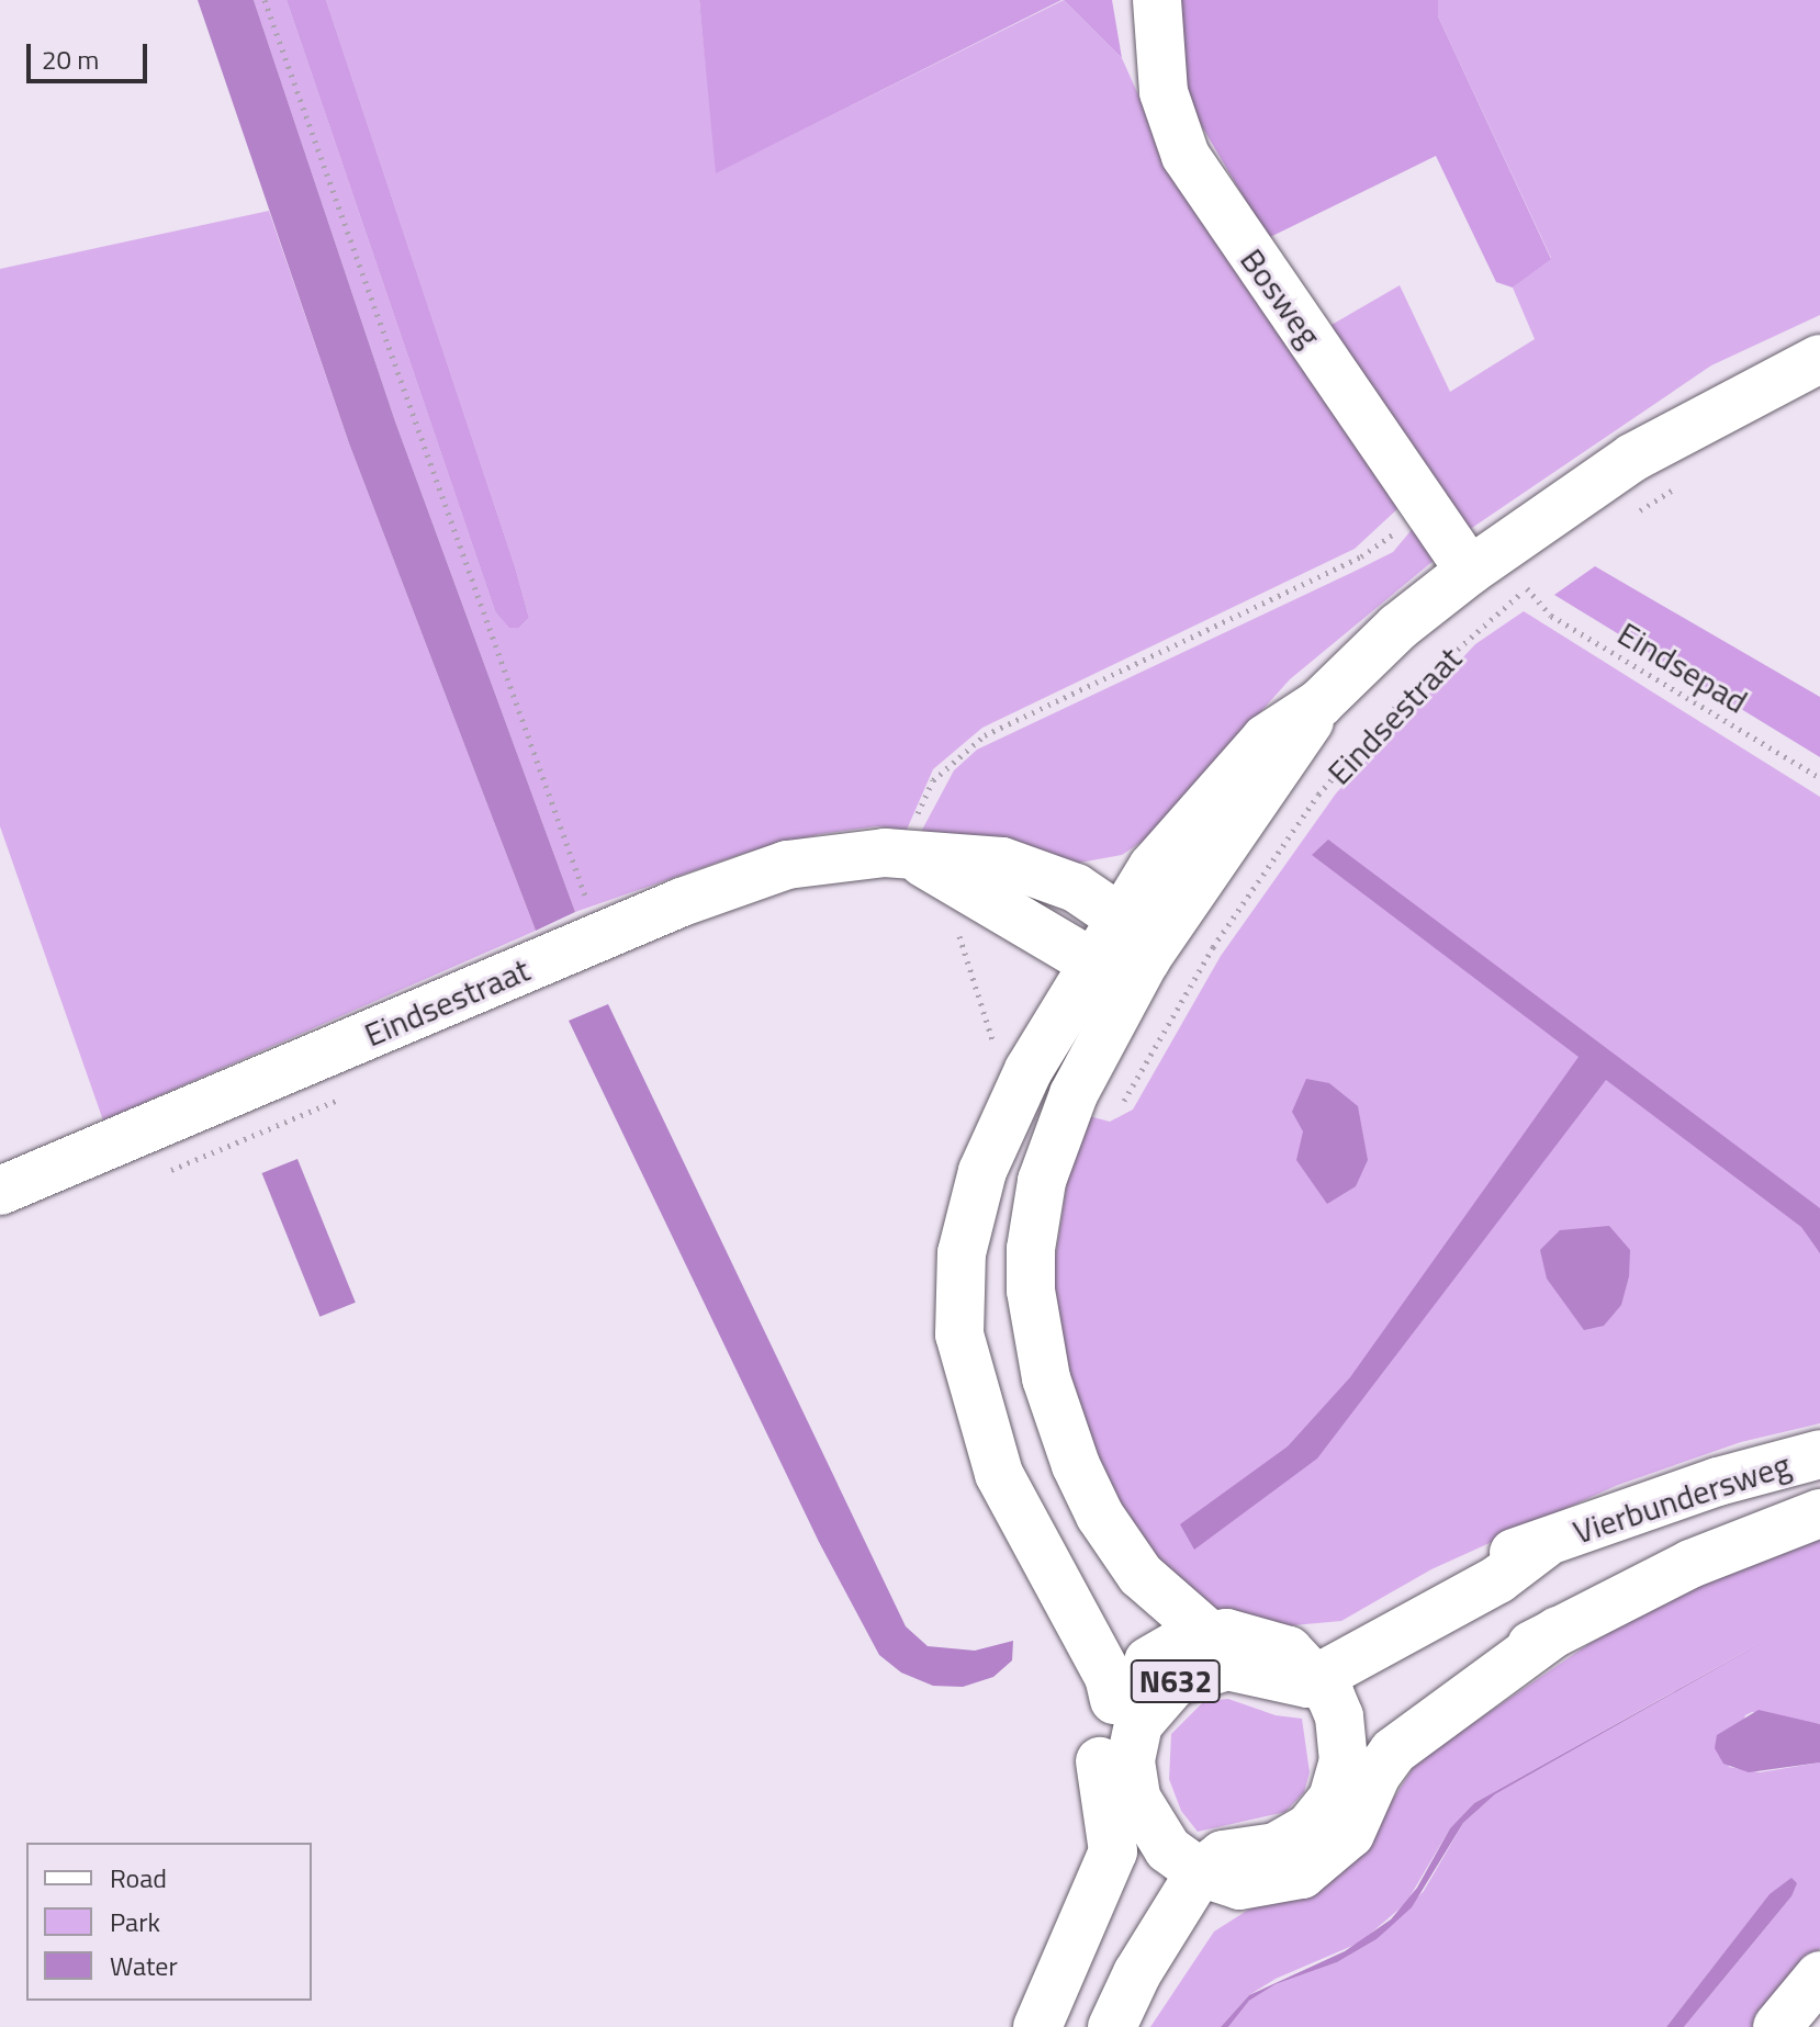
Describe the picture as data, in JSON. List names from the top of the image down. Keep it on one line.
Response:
{"streets":{"street":["Bosweg","Eindsestraat","Vierbundersweg","N632"],"path":["Eindsepad"]},"crossings":[["Bosweg","Eindsestraat"],["Eindsepad","Eindsestraat"],["Eindsestraat","N632"],["Vierbundersweg","N632"]],"legend":["Road","Park","Water"],"scale_bar":"20 m"}
